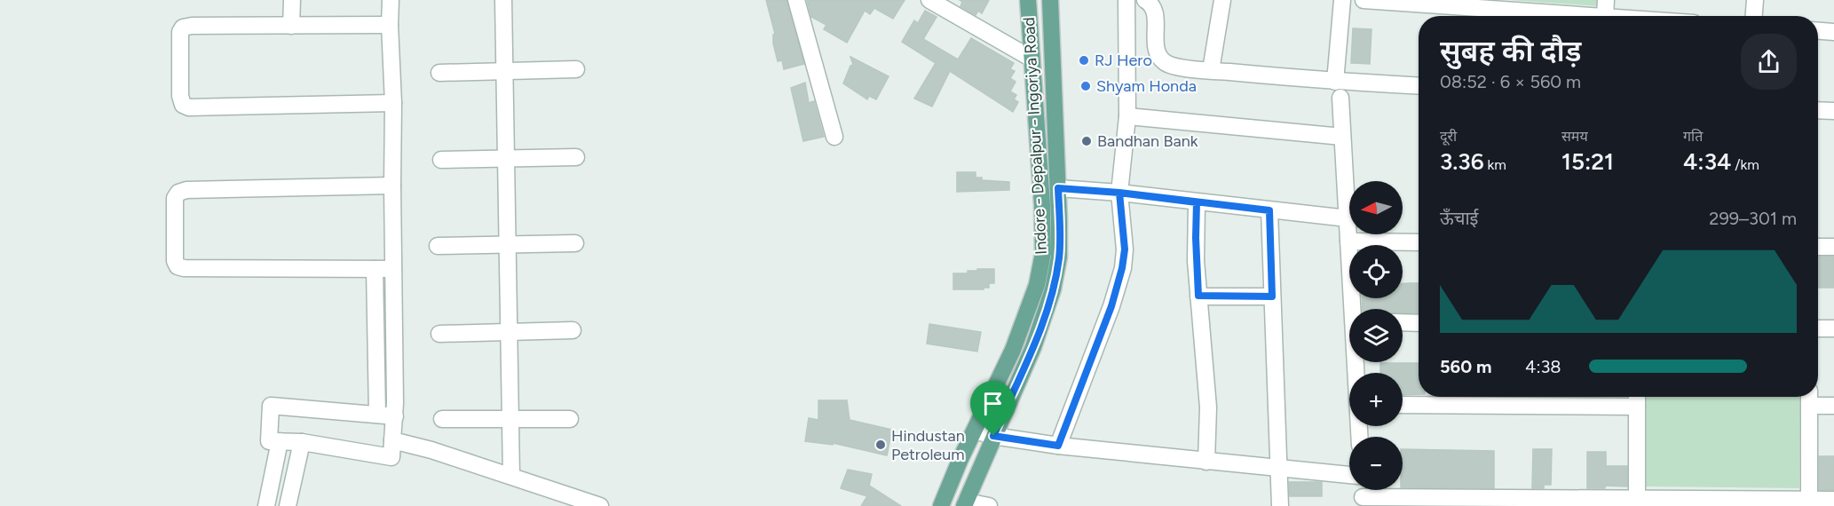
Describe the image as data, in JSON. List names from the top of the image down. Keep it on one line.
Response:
{"streets":{"main road":["Indore - Depalpur - Ingoriya Road"]},"places":["RJ Hero","Shyam Honda","Bandhan Bank","Hindustan Petroleum"],"north":"left","page":{"heading":["सुबह की दौड़","08:52 · 6 × 560 m"],"stats":[["दूरी","3.36 km"],["समय","15:21"],["गति","4:34 /km"]],"map_buttons":["+","−"],"chart":["ऊँचाई","299–301 m"],"list":[{"name":"560 m","note":"4:38"}]}}
